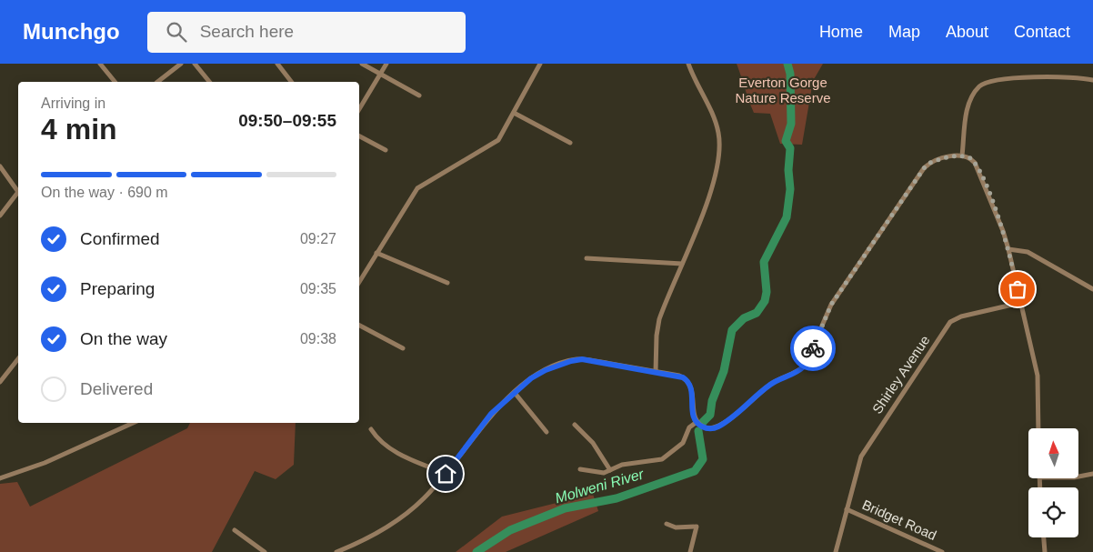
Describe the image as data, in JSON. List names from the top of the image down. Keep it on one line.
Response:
{"streets":{"street":["Shirley Avenue","Bridget Road"]},"crossings":[["Shirley Avenue","Bridget Road"]],"water":["Molweni River"],"parks":["Everton Gorge Nature Reserve"],"north":"top","page":{"header":"Munchgo","search":"Search here","nav":["Home","Map","About","Contact"],"heading":["4 min","Arriving in","09:50–09:55"],"bar":"On the way · 690 m","list":[["Confirmed","09:27"],["Preparing","09:35"],["On the way","09:38"],"Delivered"]}}
